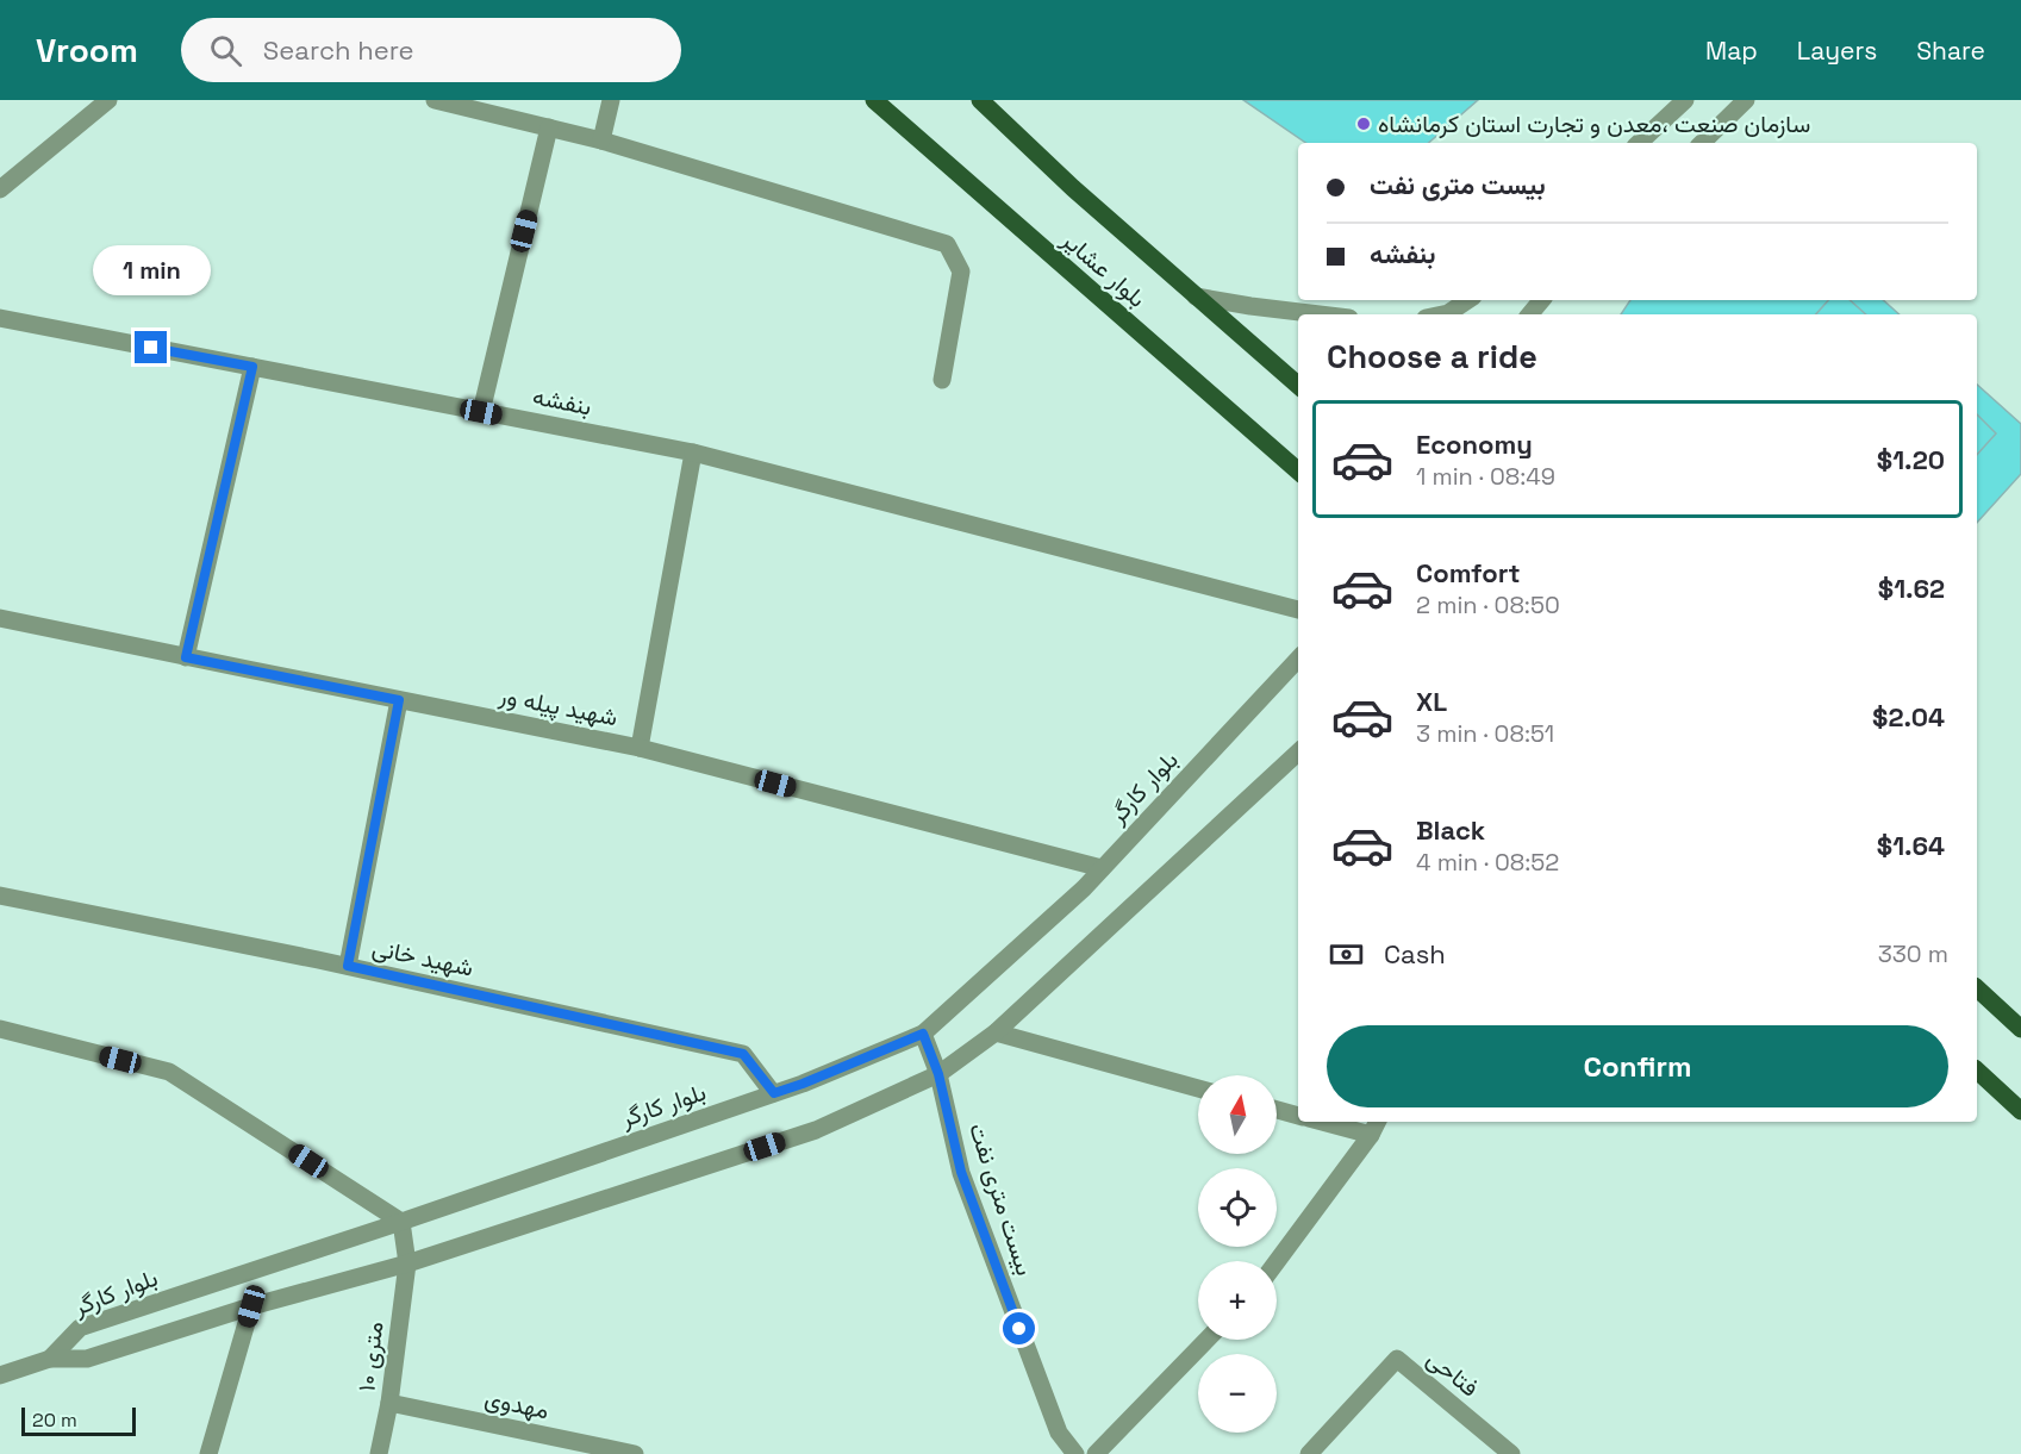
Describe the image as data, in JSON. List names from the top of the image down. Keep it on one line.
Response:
{"streets":{"main road":["بلوار عشایر"],"street":["بنفشه","شهید پیله ور","بلوار کارگر","شهید خانی","بیست متری نفت","۱۰ متری","فتاحی","مهدوی"]},"crossings":[["شهید پیله ور","بلوار کارگر"],["بلوار کارگر","شهید خانی"],["بلوار کارگر","بیست متری نفت"],["بلوار کارگر","۱۰ متری"],["۱۰ متری","مهدوی"]],"places":["سازمان صنعت ،معدن و تجارت استان کرمانشاه"],"scale_bar":"20 m","north":"top","page":{"header":"Vroom","search":"Search here","nav":["Map","Layers","Share"],"banner":["بیست متری نفت","بنفشه"],"bubble":"1 min","heading":"Choose a ride","list":[{"name":"Economy","note":"1 min · 08:49","value":"$1.20"},{"name":"Comfort","note":"2 min · 08:50","value":"$1.62"},{"name":"XL","note":"3 min · 08:51","value":"$2.04"},{"name":"Black","note":"4 min · 08:52","value":"$1.64"}],"pay":["Cash","330 m"],"buttons":"Confirm","map_buttons":["+","−"],"scale":"20 m"}}
